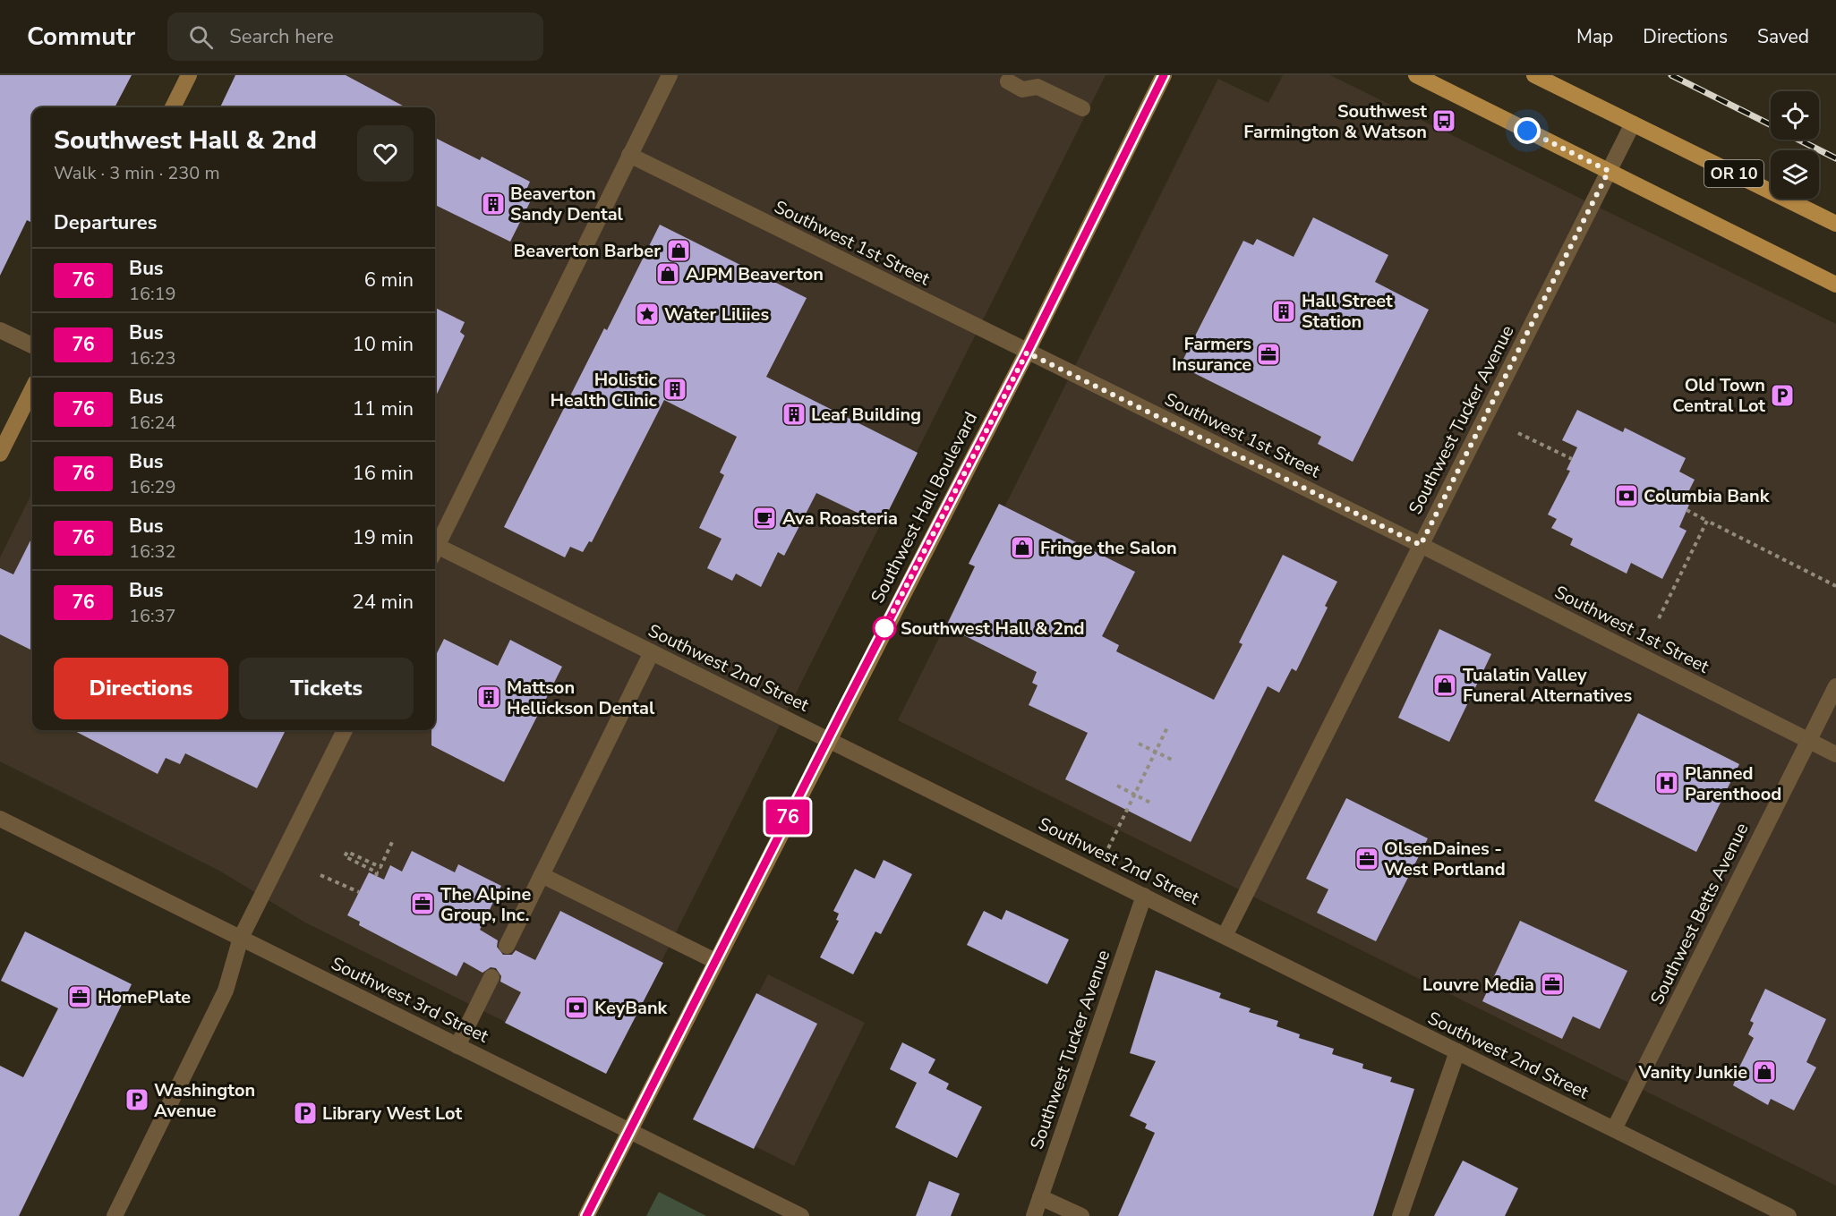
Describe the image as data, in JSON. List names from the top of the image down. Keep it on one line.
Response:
{"streets":{"main road":["OR 10","Southwest Hall Boulevard"],"street":["Southwest 1st Street","Southwest Tucker Avenue","Southwest 2nd Street","Southwest Betts Avenue","Southwest 3rd Street"]},"crossings":[["OR 10","Southwest Tucker Avenue"],["Southwest 1st Street","Southwest Tucker Avenue"],["Southwest 1st Street","Southwest Hall Boulevard"],["Southwest 1st Street","Southwest Betts Avenue"],["Southwest Tucker Avenue","Southwest 2nd Street"],["Southwest Hall Boulevard","Southwest 2nd Street"],["Southwest Hall Boulevard","Southwest 3rd Street"],["Southwest 2nd Street","Southwest Betts Avenue"]],"places":{"bus stop":["Southwest Farmington & Watson"],"building":["Beaverton Sandy Dental","Hall Street Station","Holistic Health Clinic","Leaf Building","Mattson Hellickson Dental"],"shop":["Beaverton Barber","AJPM Beaverton","Fringe the Salon","Tualatin Valley Funeral Alternatives","Vanity Junkie"],"place":["Water Liliies"],"office":["Farmers Insurance","OlsenDaines - West Portland","The Alpine Group, Inc.","Louvre Media","HomePlate"],"parking":["Old Town Central Lot","Washington Avenue","Library West Lot"],"bank":["Columbia Bank","KeyBank"],"cafe":["Ava Roasteria"],"other":["Southwest Hall & 2nd"],"hospital":["Planned Parenthood"]},"lines":["bus line 76"],"page":{"header":"Commutr","search":"Search here","nav":["Map","Directions","Saved"],"on_map":"76","heading":[["Southwest Hall & 2nd","Walk · 3 min · 230 m"],"Departures"],"list":[{"mark":"76","name":"Bus","note":"16:19","value":"6 min"},{"mark":"76","name":"Bus","note":"16:23","value":"10 min"},{"mark":"76","name":"Bus","note":"16:24","value":"11 min"},{"mark":"76","name":"Bus","note":"16:29","value":"16 min"},{"mark":"76","name":"Bus","note":"16:32","value":"19 min"},{"mark":"76","name":"Bus","note":"16:37","value":"24 min"}],"buttons":["Directions","Tickets"]}}
